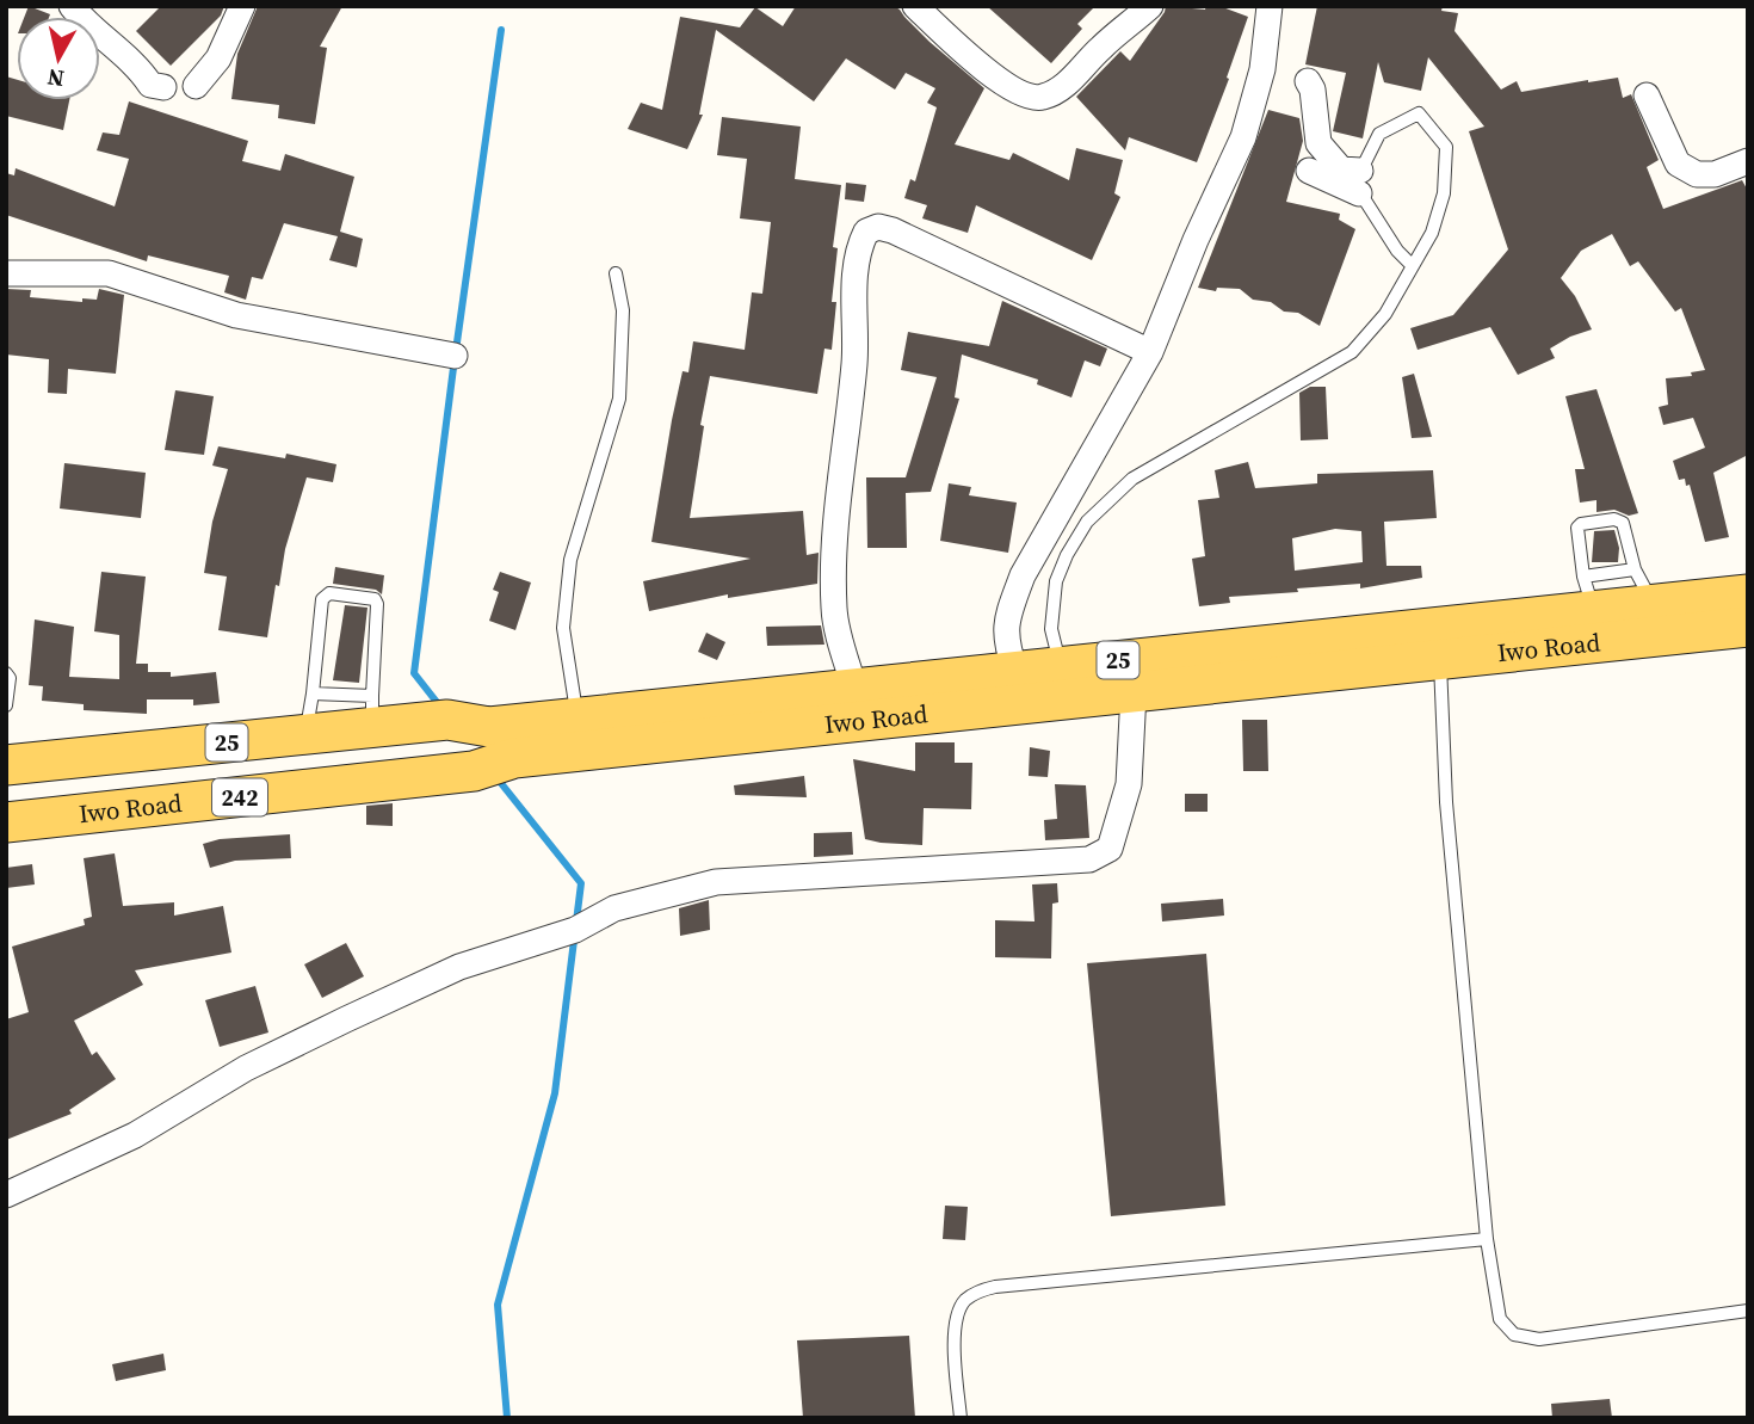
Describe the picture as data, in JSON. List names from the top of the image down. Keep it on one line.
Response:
{"streets":{"main road":["Iwo Road","25","242"]},"north":"bottom"}
